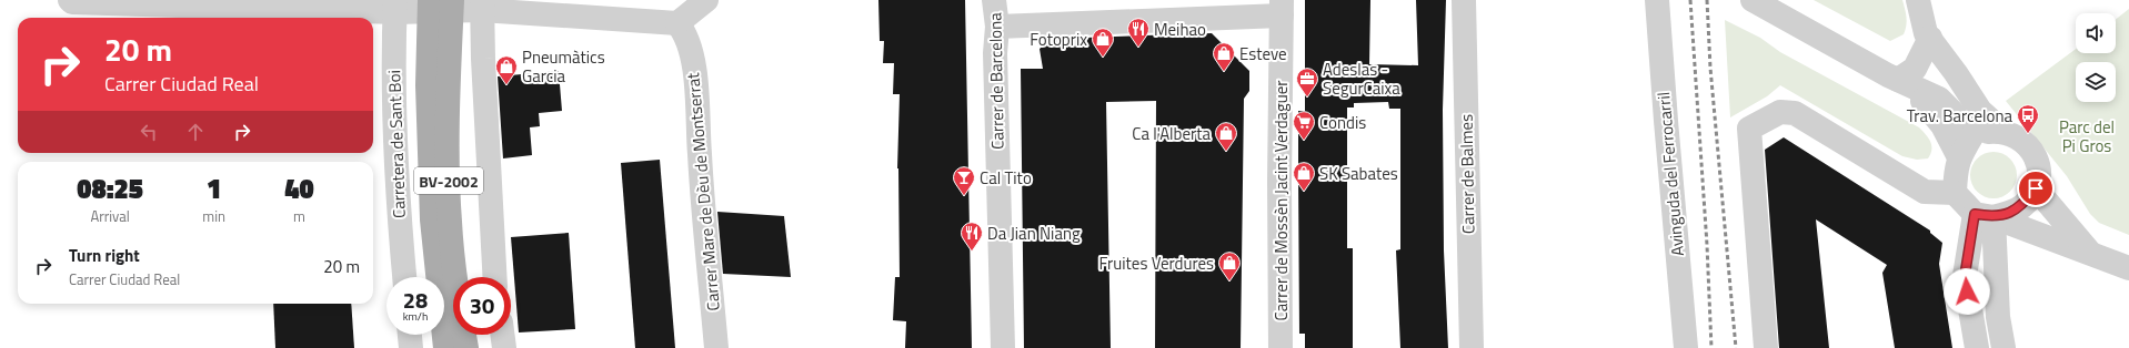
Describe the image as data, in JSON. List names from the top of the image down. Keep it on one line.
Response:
{"streets":{"main road":["BV-2002"],"street":["Carrer de Barcelona","Carretera de Sant Boi","Carrer de Balmes","Avinguda del Ferrocarril","Carrer Mare de Dèu de Montserrat","Carrer de Mossèn Jacint Verdaguer"]},"parks":["Parc del Pi Gros"],"places":{"restaurant":["Meihao","Da Jian Niang"],"shop":["Fotoprix","Esteve","Pneumàtics Garcia","Ca l'Alberta","SK Sabates","Fruites Verdures"],"office":["Adeslas - SegurCaixa"],"bus stop":["Trav. Barcelona"],"supermarket":["Condis"],"bar":["Cal Tito"]},"page":{"turn":["20 m","Carrer Ciudad Real"],"eta":["08:25","Arrival","1","min","40","m"],"list":[{"name":"Turn right","note":"Carrer Ciudad Real","value":"20 m"}],"speed":"28 km/h","limit":"30"}}
